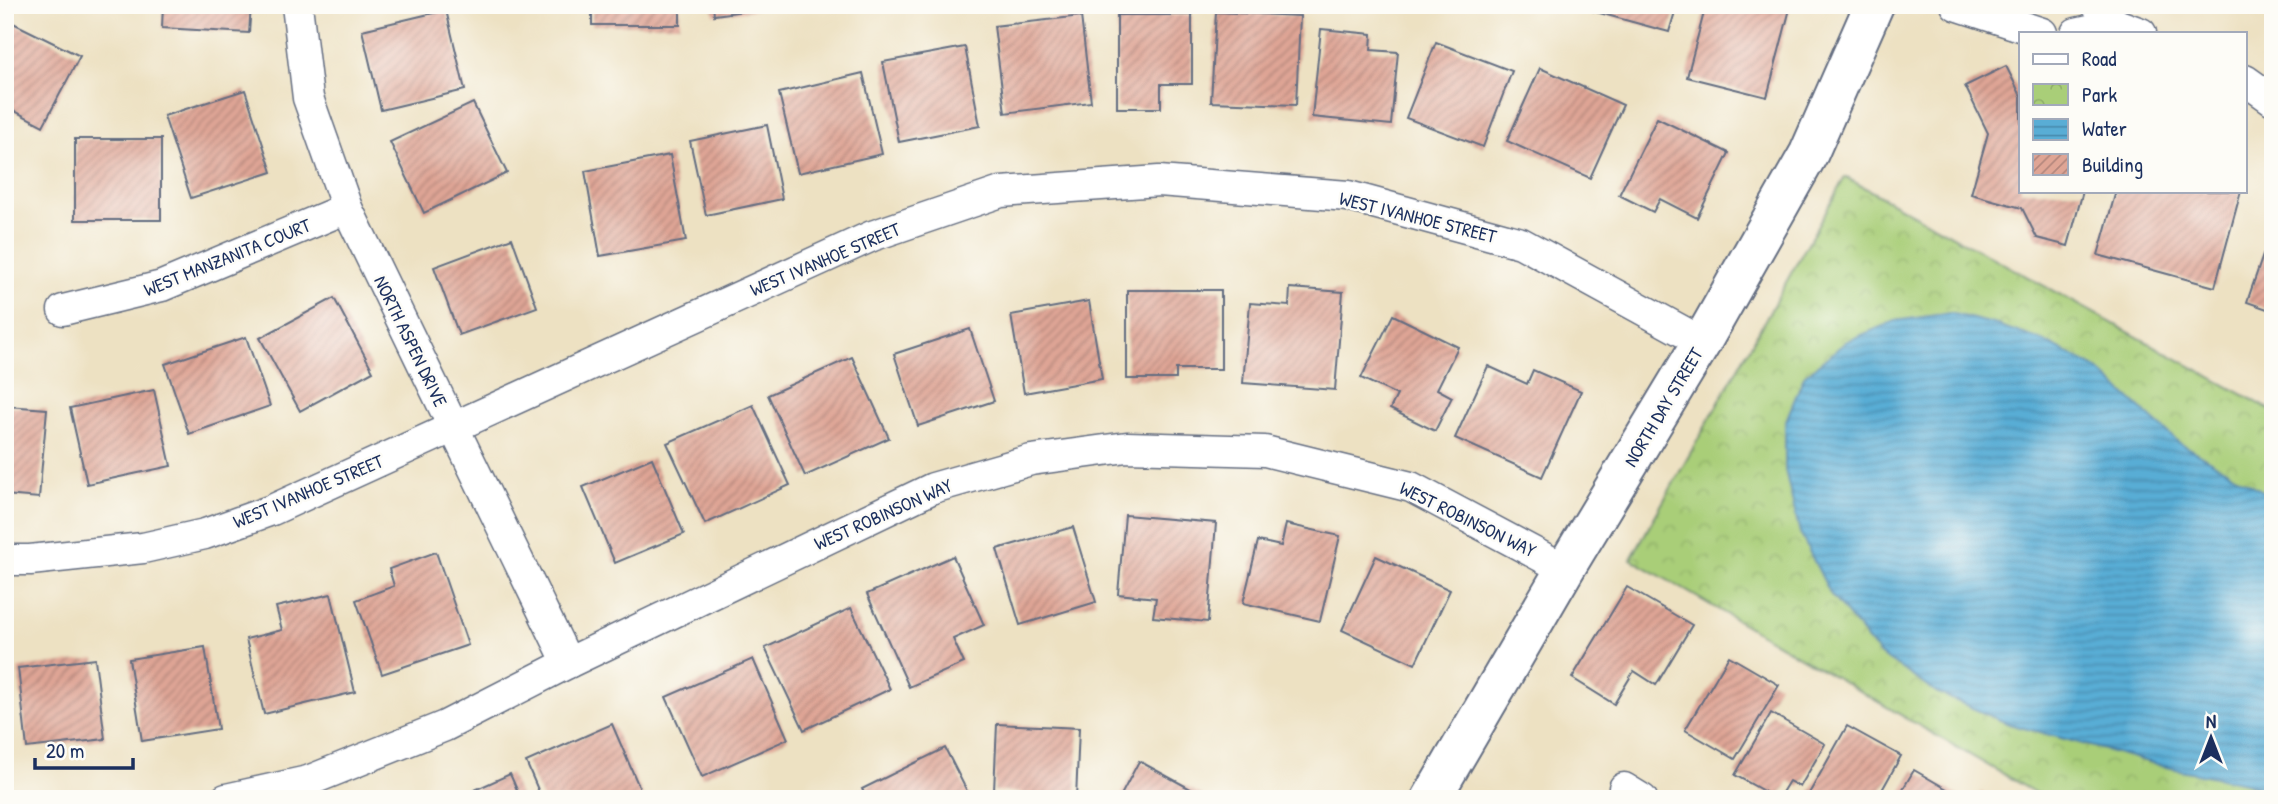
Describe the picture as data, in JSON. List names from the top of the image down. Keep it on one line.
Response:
{"streets":{"street":["WEST IVANHOE STREET","WEST MANZANITA COURT","NORTH ASPEN DRIVE","NORTH DAY STREET","WEST ROBINSON WAY"]},"crossings":[["WEST IVANHOE STREET","NORTH ASPEN DRIVE"],["WEST IVANHOE STREET","NORTH DAY STREET"],["WEST MANZANITA COURT","NORTH ASPEN DRIVE"],["NORTH ASPEN DRIVE","WEST ROBINSON WAY"],["NORTH DAY STREET","WEST ROBINSON WAY"]],"legend":["Road","Park","Water","Building"],"scale_bar":"20 m","north":"top"}
